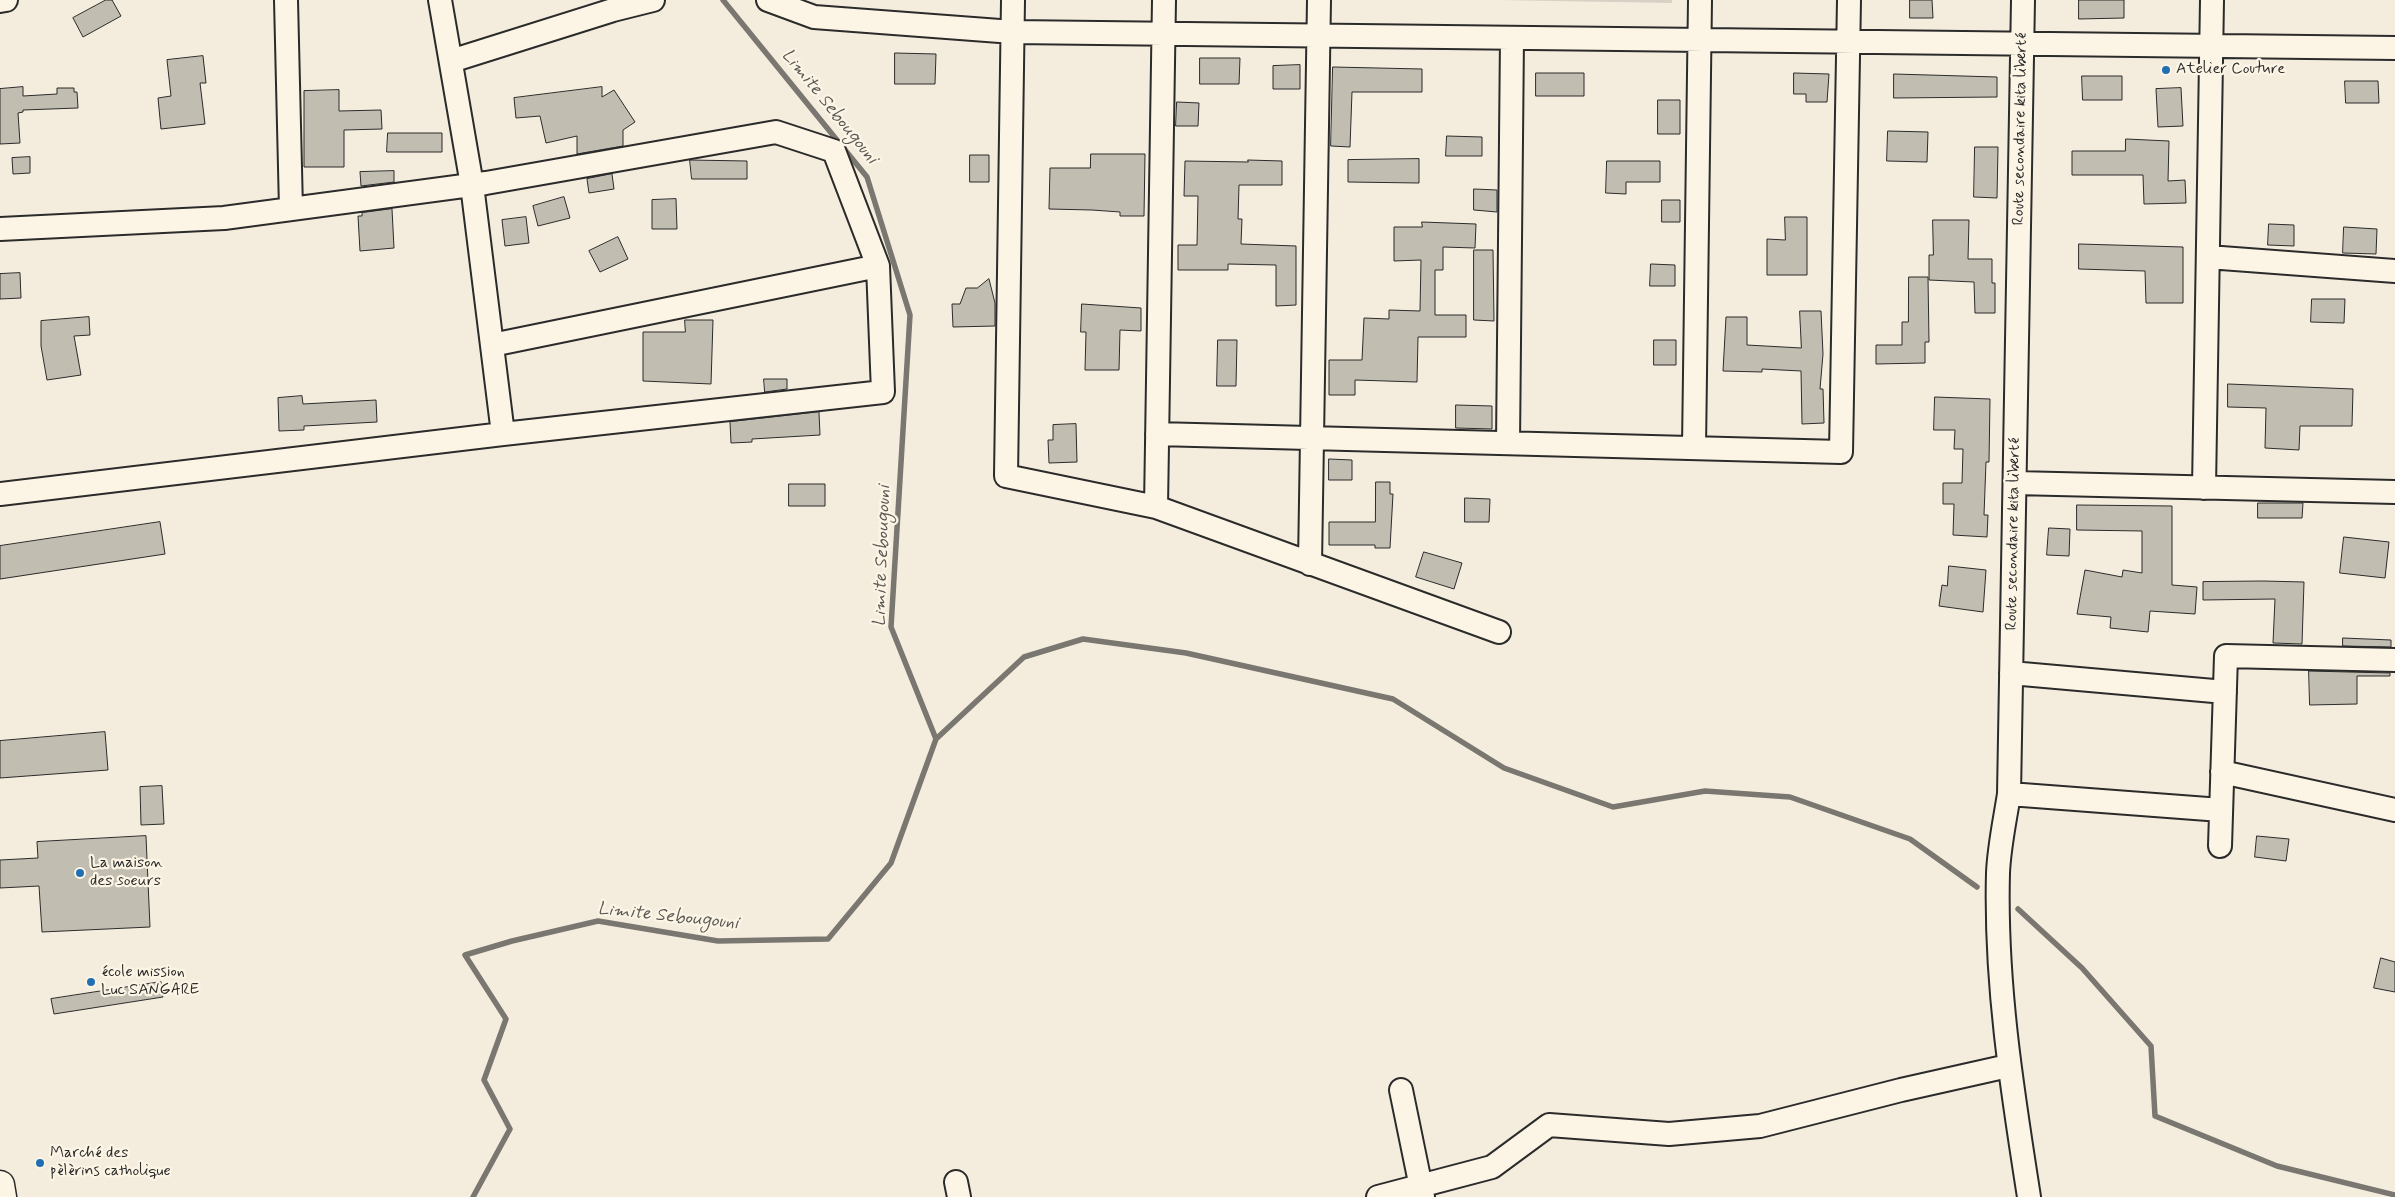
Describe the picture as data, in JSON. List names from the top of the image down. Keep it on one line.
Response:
{"streets":{"street":["Route secondaire kita liberté"]},"water":["Limite Sebougouni"],"places":["Atelier Couture","La maison des soeurs","école mission Luc SANGARE","Marché des pèlèrins catholique"]}
